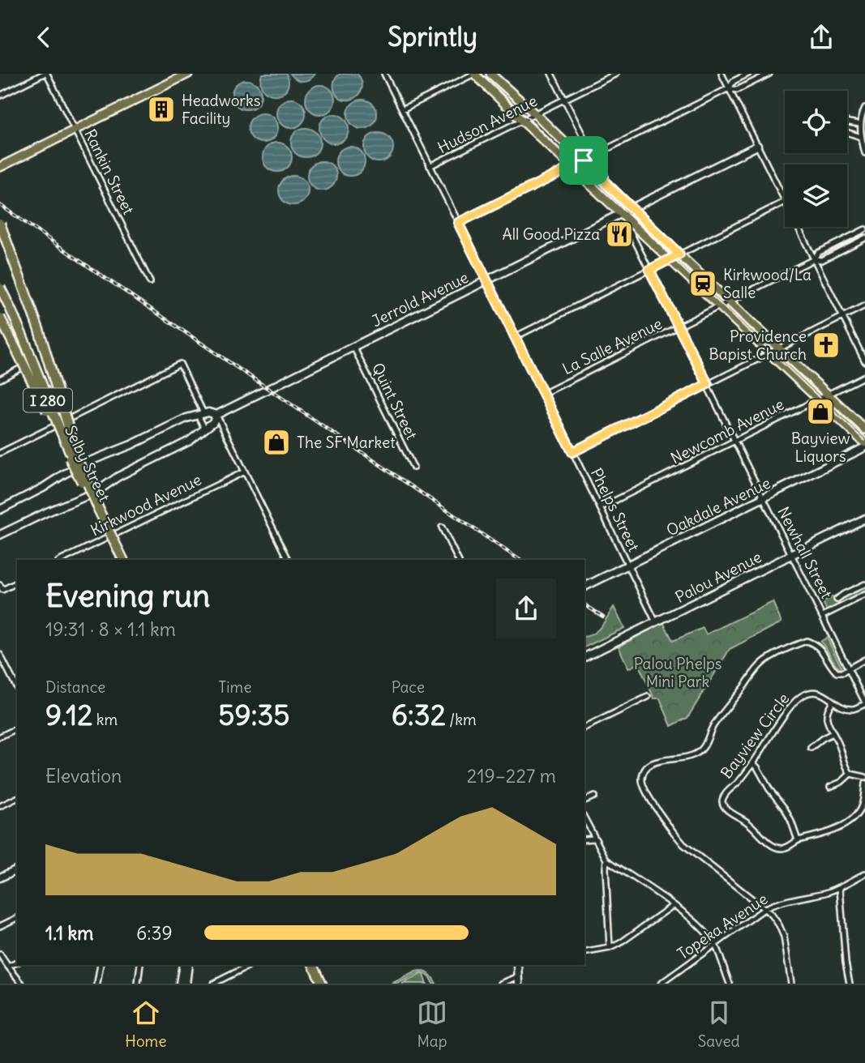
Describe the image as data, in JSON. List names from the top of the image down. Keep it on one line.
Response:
{"streets":{"highway":["I 280"],"street":["Hudson Avenue","Rankin Street","Jerrold Avenue","La Salle Avenue","Quint Street","Newcomb Avenue","Selby Street","Kirkwood Avenue","Oakdale Avenue","Phelps Street","Newhall Street","Palou Avenue","Bayview Circle","Topeka Avenue"]},"crossings":[["Hudson Avenue","Phelps Street"],["Jerrold Avenue","Quint Street"],["Jerrold Avenue","Selby Street"],["Jerrold Avenue","Phelps Street"],["La Salle Avenue","Phelps Street"],["La Salle Avenue","Newhall Street"],["I 280","Selby Street"],["Newcomb Avenue","Phelps Street"],["Newcomb Avenue","Newhall Street"],["Oakdale Avenue","Phelps Street"],["Oakdale Avenue","Newhall Street"],["Phelps Street","Palou Avenue"],["Newhall Street","Palou Avenue"],["Newhall Street","Bayview Circle"]],"parks":["Palou Phelps Mini Park"],"places":{"building":["Headworks Facility"],"restaurant":["All Good Pizza"],"station":["Kirkwood/La Salle"],"church":["Providence Bapist Church"],"shop":["Bayview Liquors","The SF Market"]},"page":{"header":"Sprintly","heading":["Evening run","19:31 · 8 × 1.1 km"],"stats":[["Distance","9.12 km"],["Time","59:35"],["Pace","6:32 /km"]],"chart":["Elevation","219–227 m"],"list":[{"name":"1.1 km","note":"6:39"}],"tabs":["Home","Map","Saved"]}}
